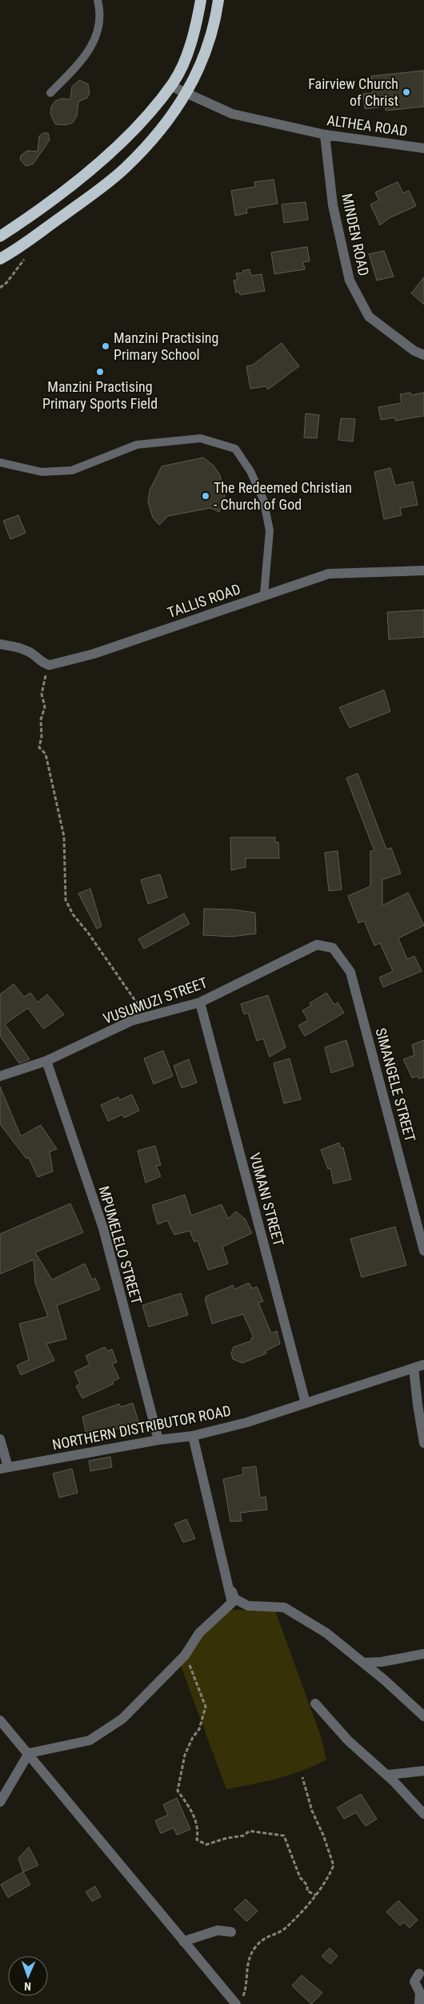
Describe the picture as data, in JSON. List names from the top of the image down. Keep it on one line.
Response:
{"streets":{"street":["ALTHEA ROAD","MINDEN ROAD","TALLIS ROAD","VUSUMUZI STREET","SIMANGELE STREET","VUMANI STREET","MPUMELELO STREET","NORTHERN DISTRIBUTOR ROAD"]},"crossings":[["ALTHEA ROAD","MINDEN ROAD"],["VUSUMUZI STREET","SIMANGELE STREET"],["VUSUMUZI STREET","VUMANI STREET"],["VUSUMUZI STREET","MPUMELELO STREET"],["VUMANI STREET","NORTHERN DISTRIBUTOR ROAD"],["MPUMELELO STREET","NORTHERN DISTRIBUTOR ROAD"]],"places":["Fairview Church of Christ","Manzini Practising Primary School","Manzini Practising Primary Sports Field","The Redeemed Christian - Church of God"],"north":"bottom"}
